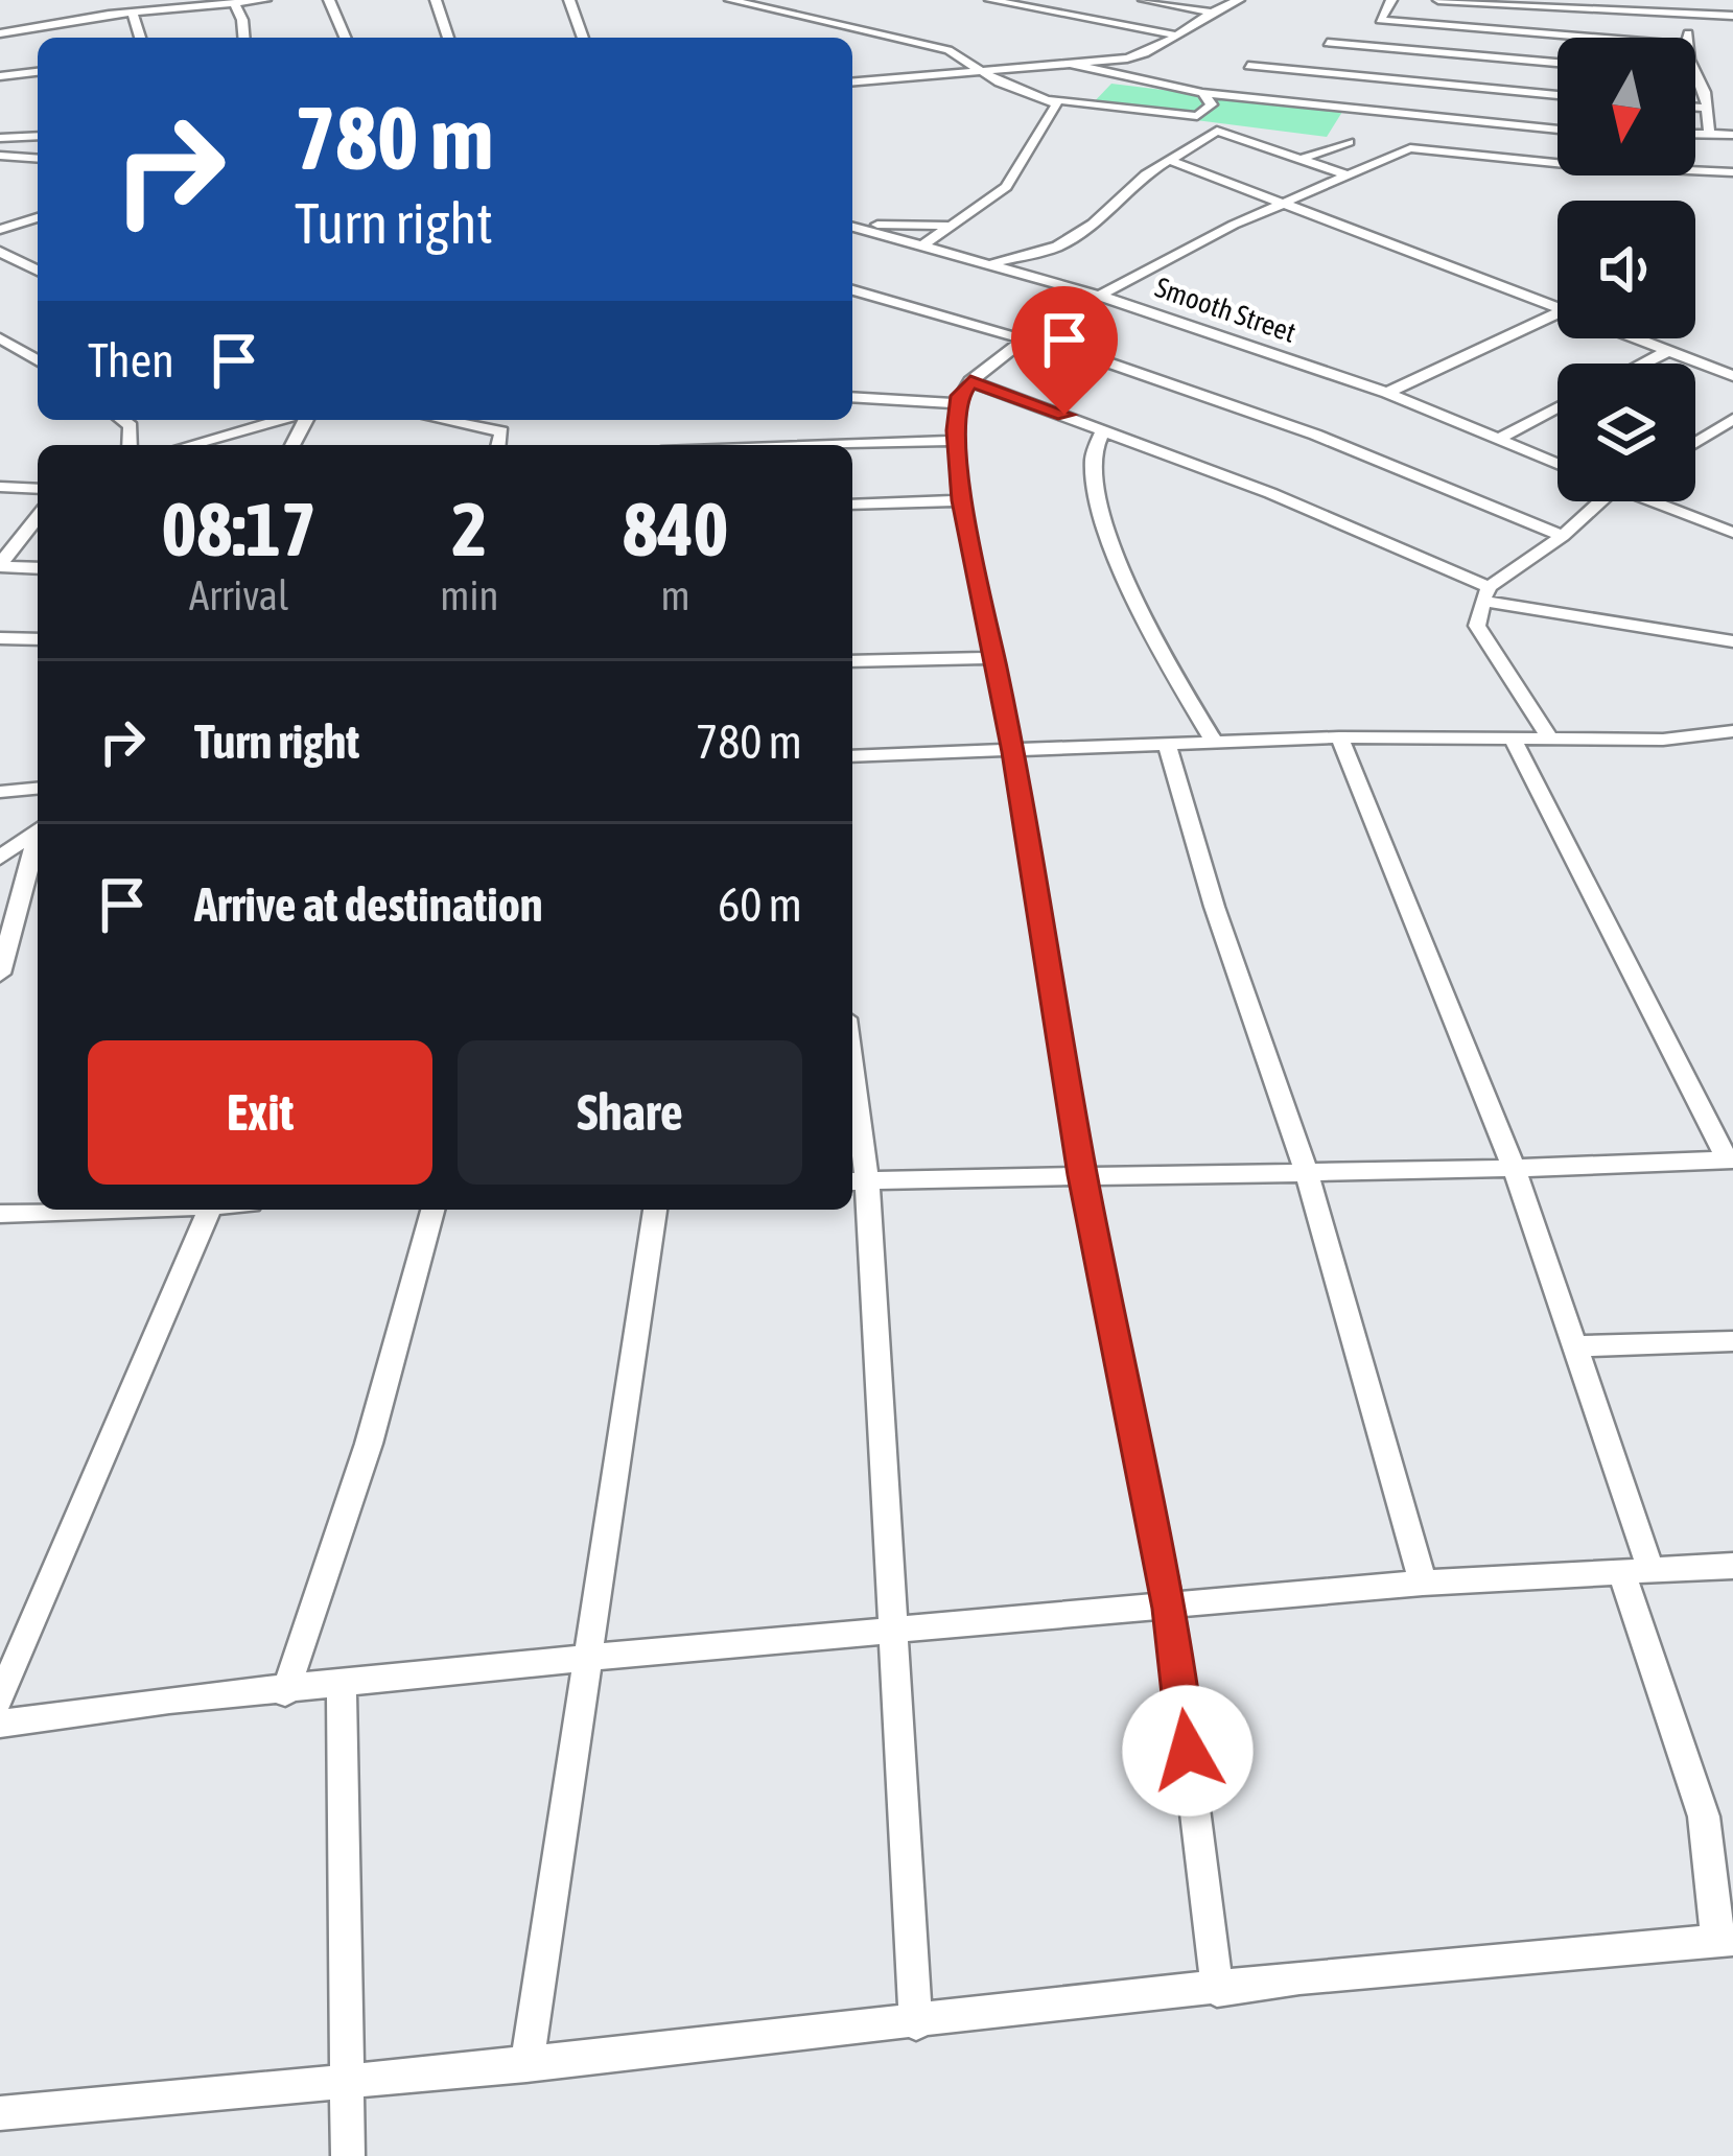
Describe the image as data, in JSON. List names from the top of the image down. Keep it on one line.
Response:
{"streets":{"street":["Smooth Street"]},"north":"bottom","page":{"turn":["780 m","Turn right"],"then":"Then","eta":["08:17","Arrival","2","min","840","m"],"list":[{"name":"Turn right","value":"780 m"},{"name":"Arrive at destination","value":"60 m"}],"buttons":["Exit","Share"]}}
